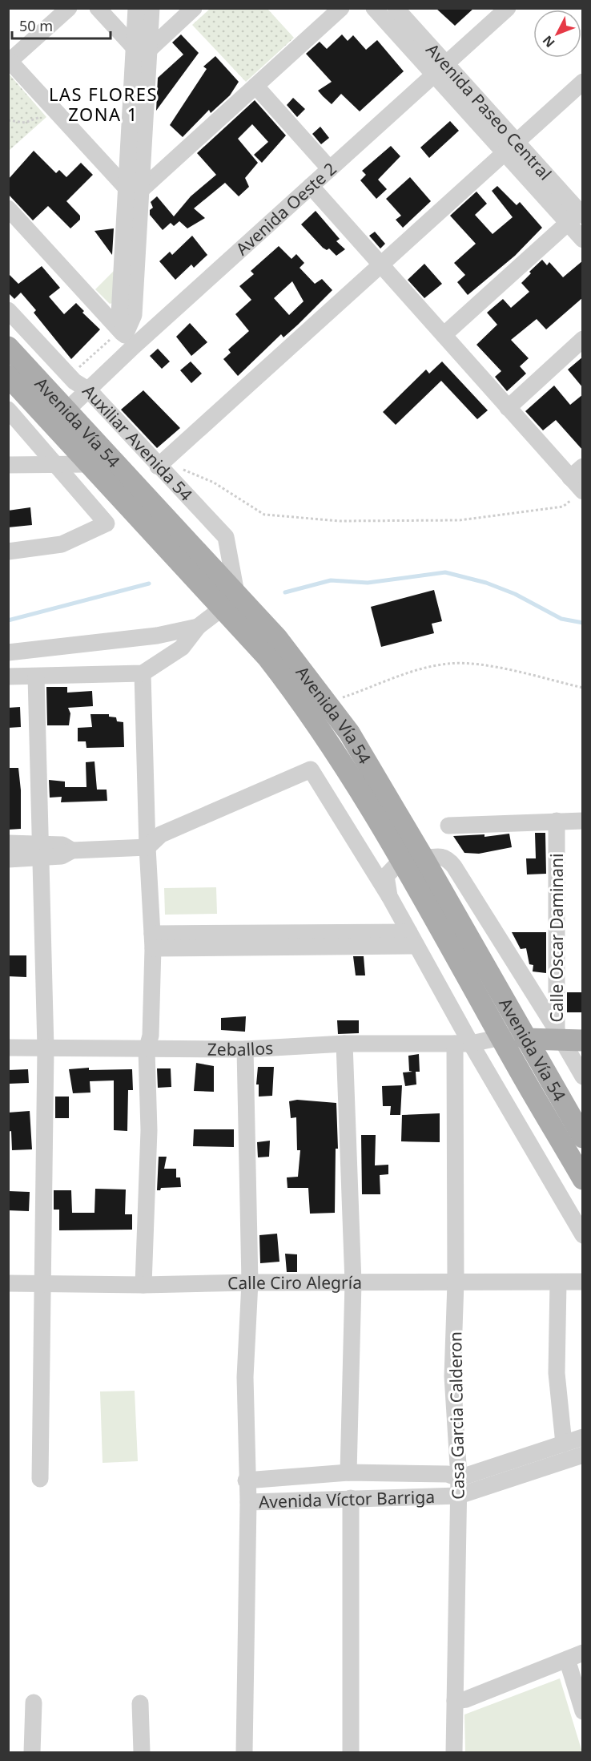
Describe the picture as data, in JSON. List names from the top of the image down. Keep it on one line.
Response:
{"streets":{"main road":["Avenida Vía 54"],"street":["Avenida Paseo Central","Avenida Oeste 2","Auxiliar Avenida 54","Calle Oscar Daminani","Zeballos","Calle Ciro Alegría","Casa Garcia Calderon","Avenida Víctor Barriga"]},"crossings":[["Avenida Paseo Central","Avenida Oeste 2"],["Avenida Oeste 2","Avenida Vía 54"],["Avenida Oeste 2","Auxiliar Avenida 54"],["Avenida Vía 54","Auxiliar Avenida 54"],["Avenida Vía 54","Zeballos"],["Zeballos","Casa Garcia Calderon"],["Calle Ciro Alegría","Casa Garcia Calderon"],["Casa Garcia Calderon","Avenida Víctor Barriga"]],"districts":["LAS FLORES ZONA 1"],"scale_bar":"50 m","north":"bottom left"}
